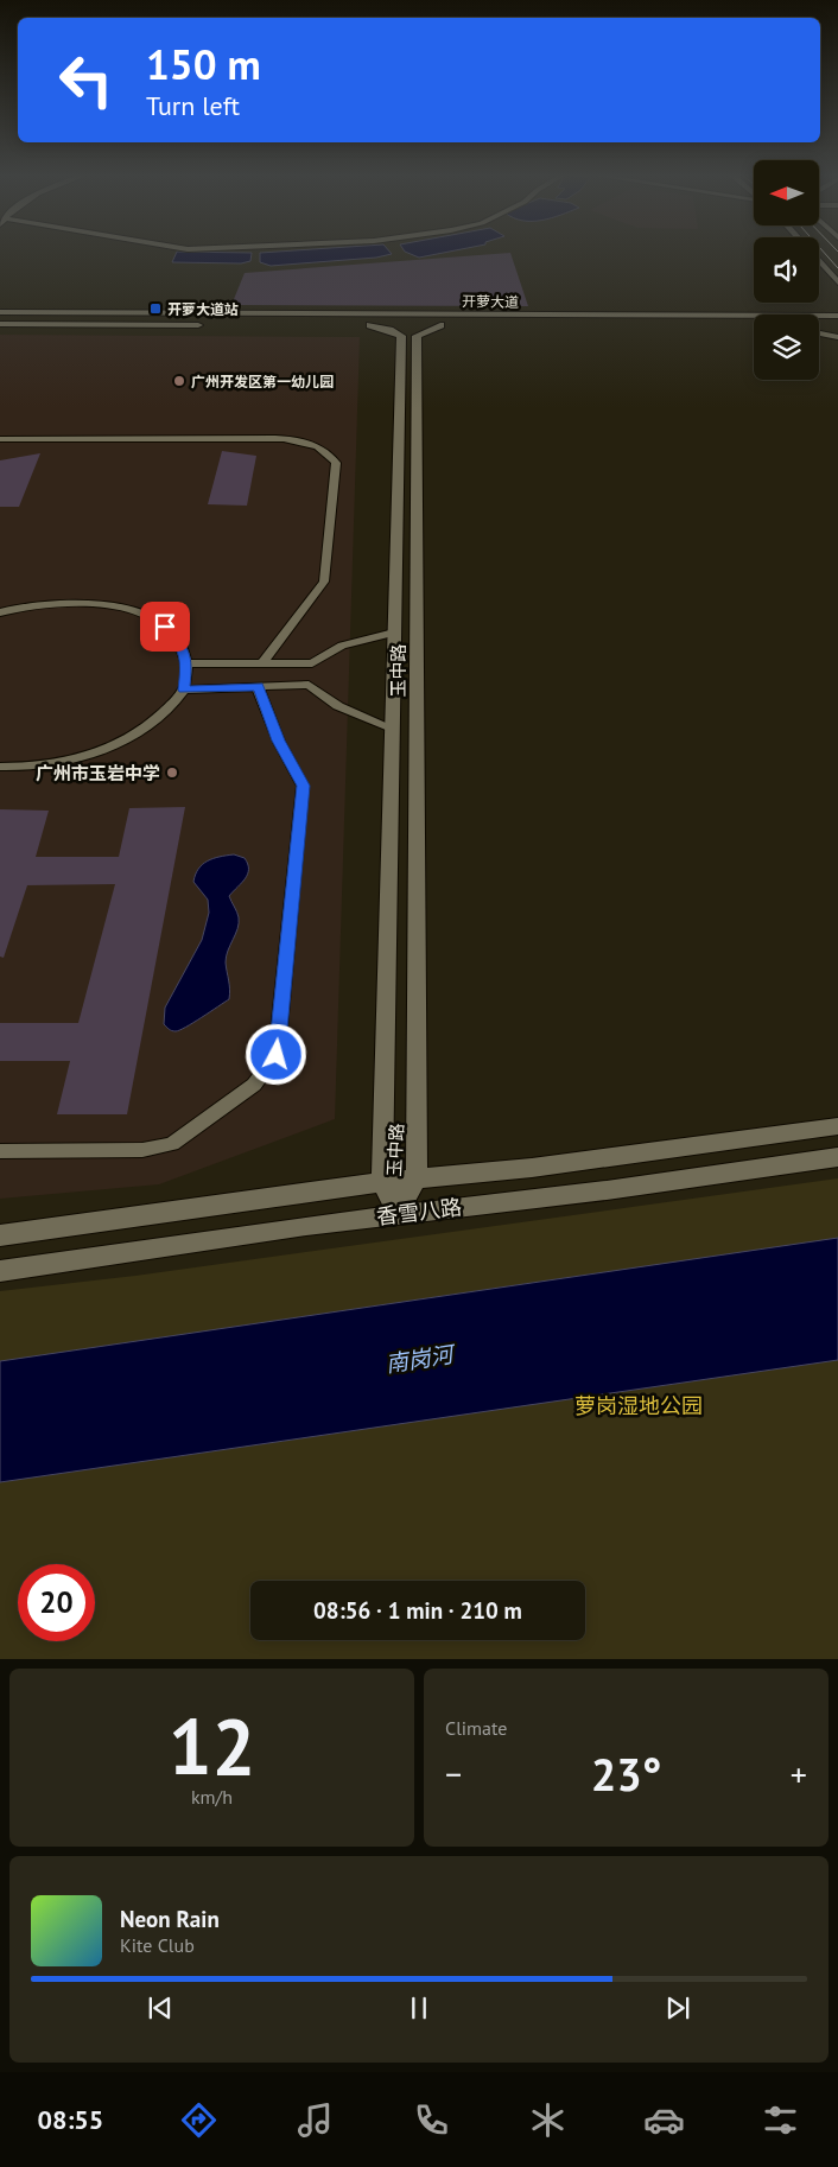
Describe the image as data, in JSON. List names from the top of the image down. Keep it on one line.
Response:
{"streets":{"street":["开萝大道","玉中路","香雪八路"]},"crossings":[["玉中路","香雪八路"]],"water":["南岗河"],"parks":["萝岗湿地公园"],"places":{"transit":["开萝大道站"],"other":["广州开发区第一幼儿园","广州市玉岩中学"]},"north":"left","page":{"turn":["150 m","Turn left"],"limit":"20","trip":"08:56 · 1 min · 210 m","tile":[["12","km/h"],"Climate"],"heat":["−","23°","+"],"song":["Neon Rain","Kite Club"],"tabs":"08:55"}}
